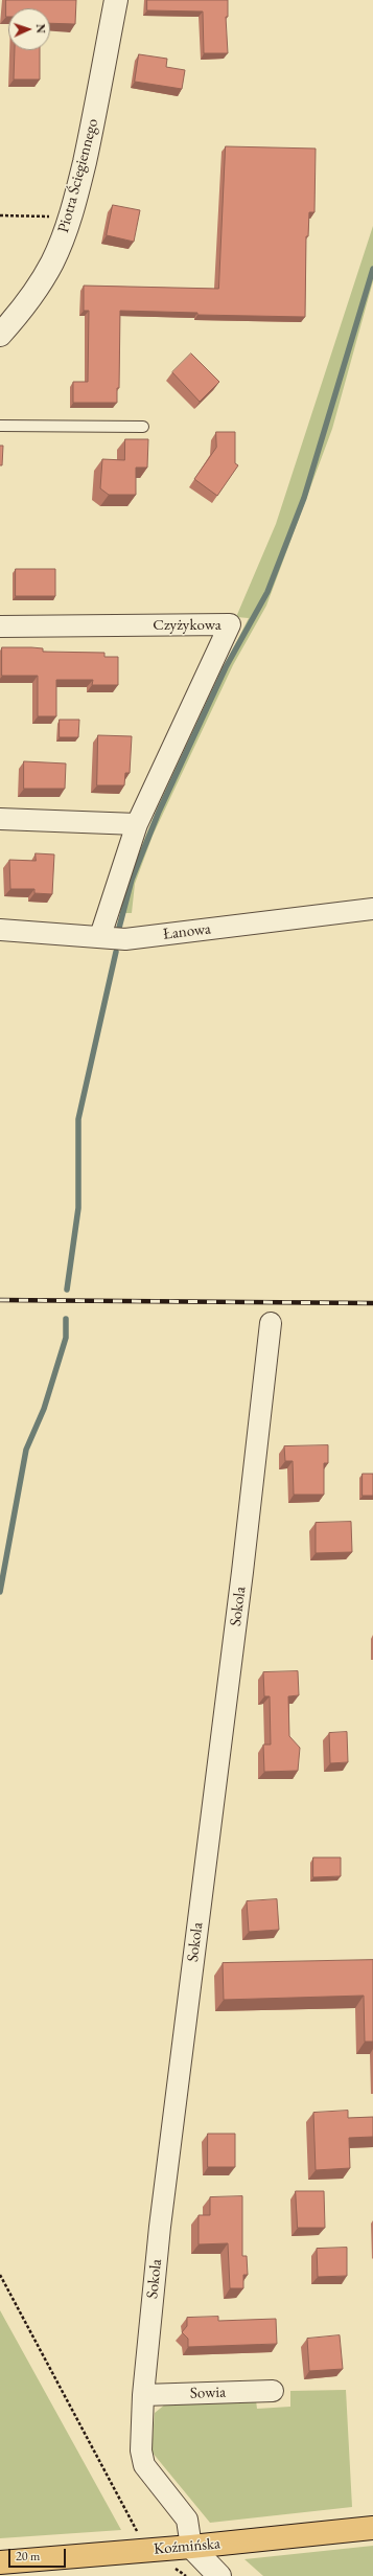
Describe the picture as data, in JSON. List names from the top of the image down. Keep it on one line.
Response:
{"streets":{"main road":["Koźmińska"],"street":["Piotra Ściegiennego","Czyżykowa","Łanowa","Sokola","Sowia"]},"crossings":[["Czyżykowa","Łanowa"],["Sokola","Sowia"],["Sokola","Koźmińska"]],"scale_bar":"20 m","north":"right"}
